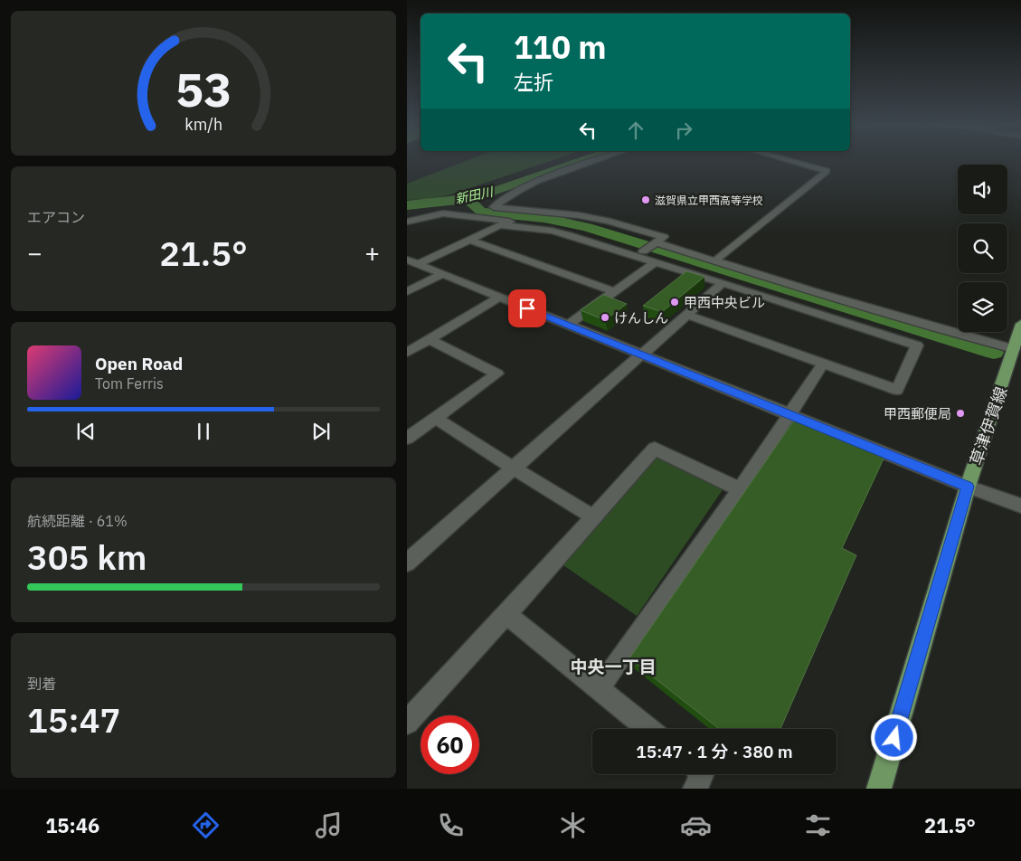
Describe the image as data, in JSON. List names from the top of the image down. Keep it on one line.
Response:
{"streets":{"main road":["草津伊賀線"]},"districts":["中央一丁目"],"water":["新田川"],"places":["滋賀県立甲西高等学校","甲西中央ビル","けんしん","甲西郵便局"],"page":{"turn":["110 m","左折"],"tile":["エアコン",["航続距離 · 61%","305 km"],["到着","15:47"]],"heat":["−","21.5°","+"],"song":["Open Road","Tom Ferris"],"limit":"60","trip":"15:47 · 1 分 · 380 m","tabs":["15:46","21.5°"],"gauge":["53","km/h"]}}
